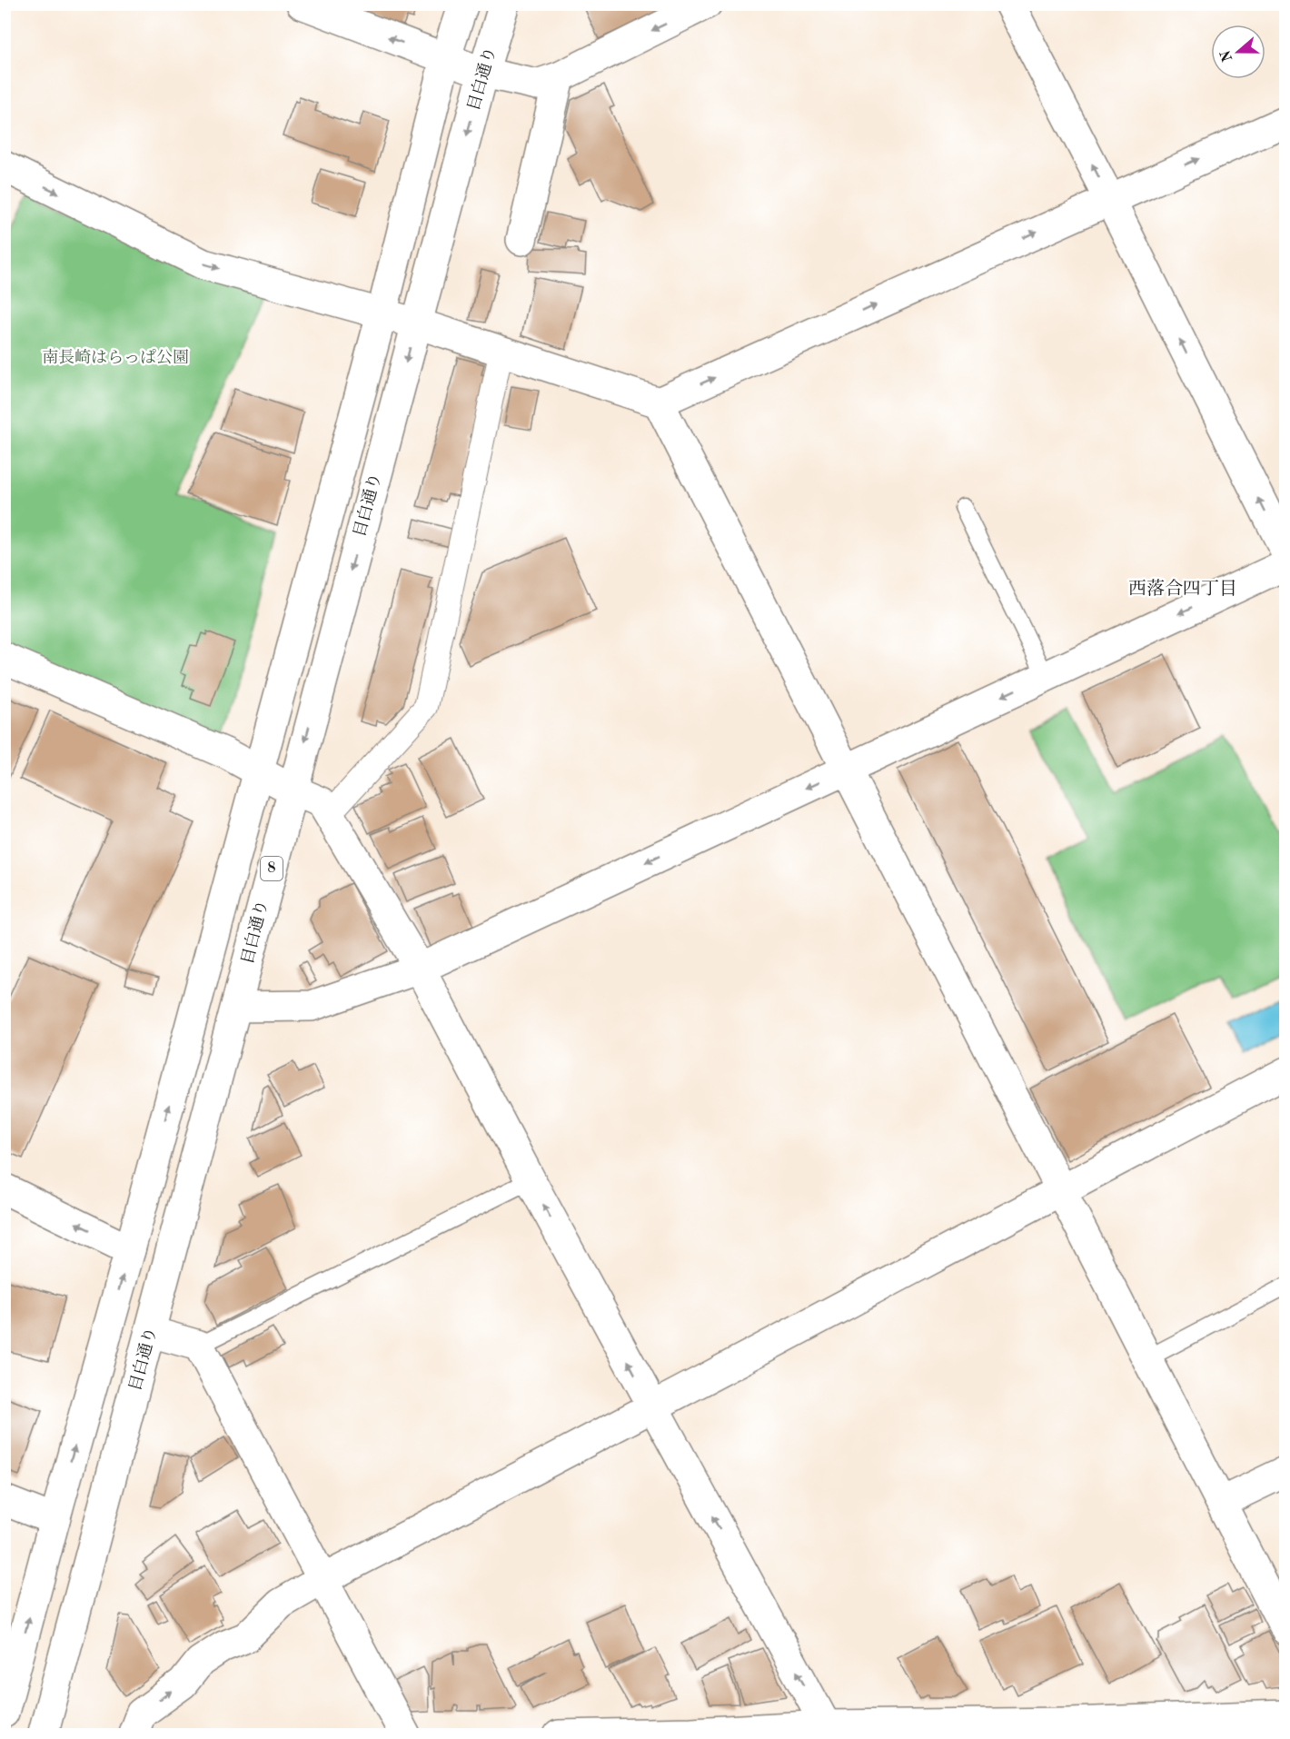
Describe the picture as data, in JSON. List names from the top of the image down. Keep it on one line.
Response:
{"streets":{"street":["目白通り","8"]},"districts":["西落合四丁目"],"parks":["南長崎はらっぱ公園"],"north":"left"}
